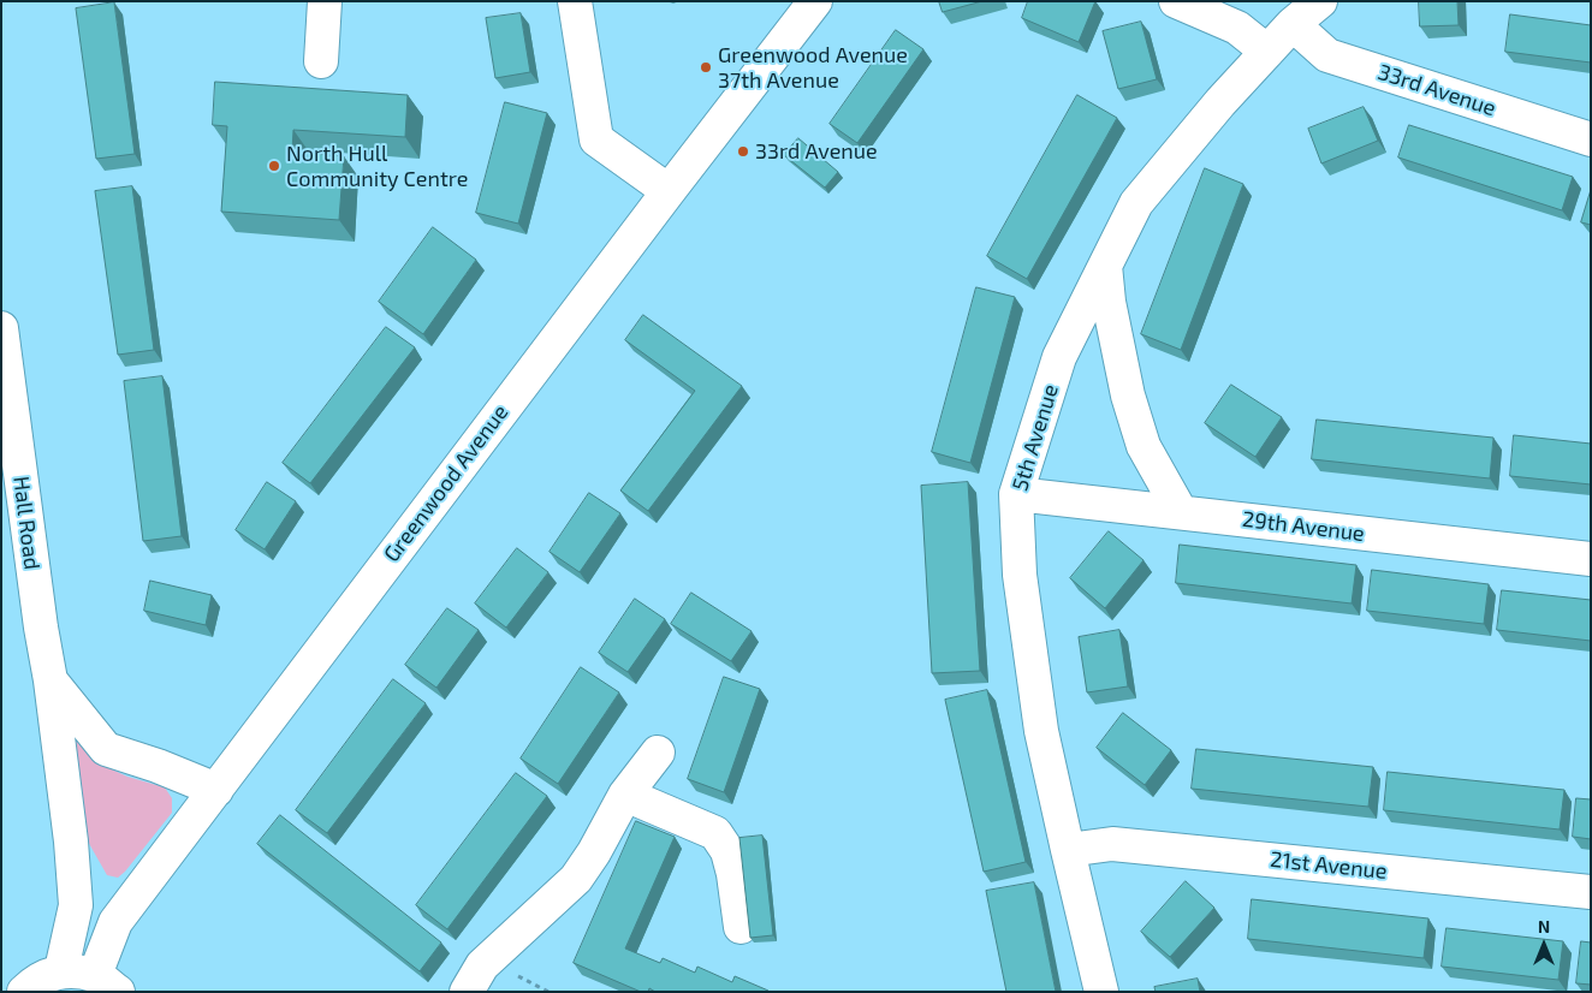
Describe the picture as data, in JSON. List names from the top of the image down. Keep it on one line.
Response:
{"streets":{"street":["33rd Avenue","5th Avenue","Greenwood Avenue","Hall Road","29th Avenue","21st Avenue"]},"crossings":[["33rd Avenue","5th Avenue"],["5th Avenue","29th Avenue"],["5th Avenue","21st Avenue"],["Greenwood Avenue","Hall Road"]],"places":["Greenwood Avenue 37th Avenue","33rd Avenue","North Hull Community Centre"],"north":"top"}
